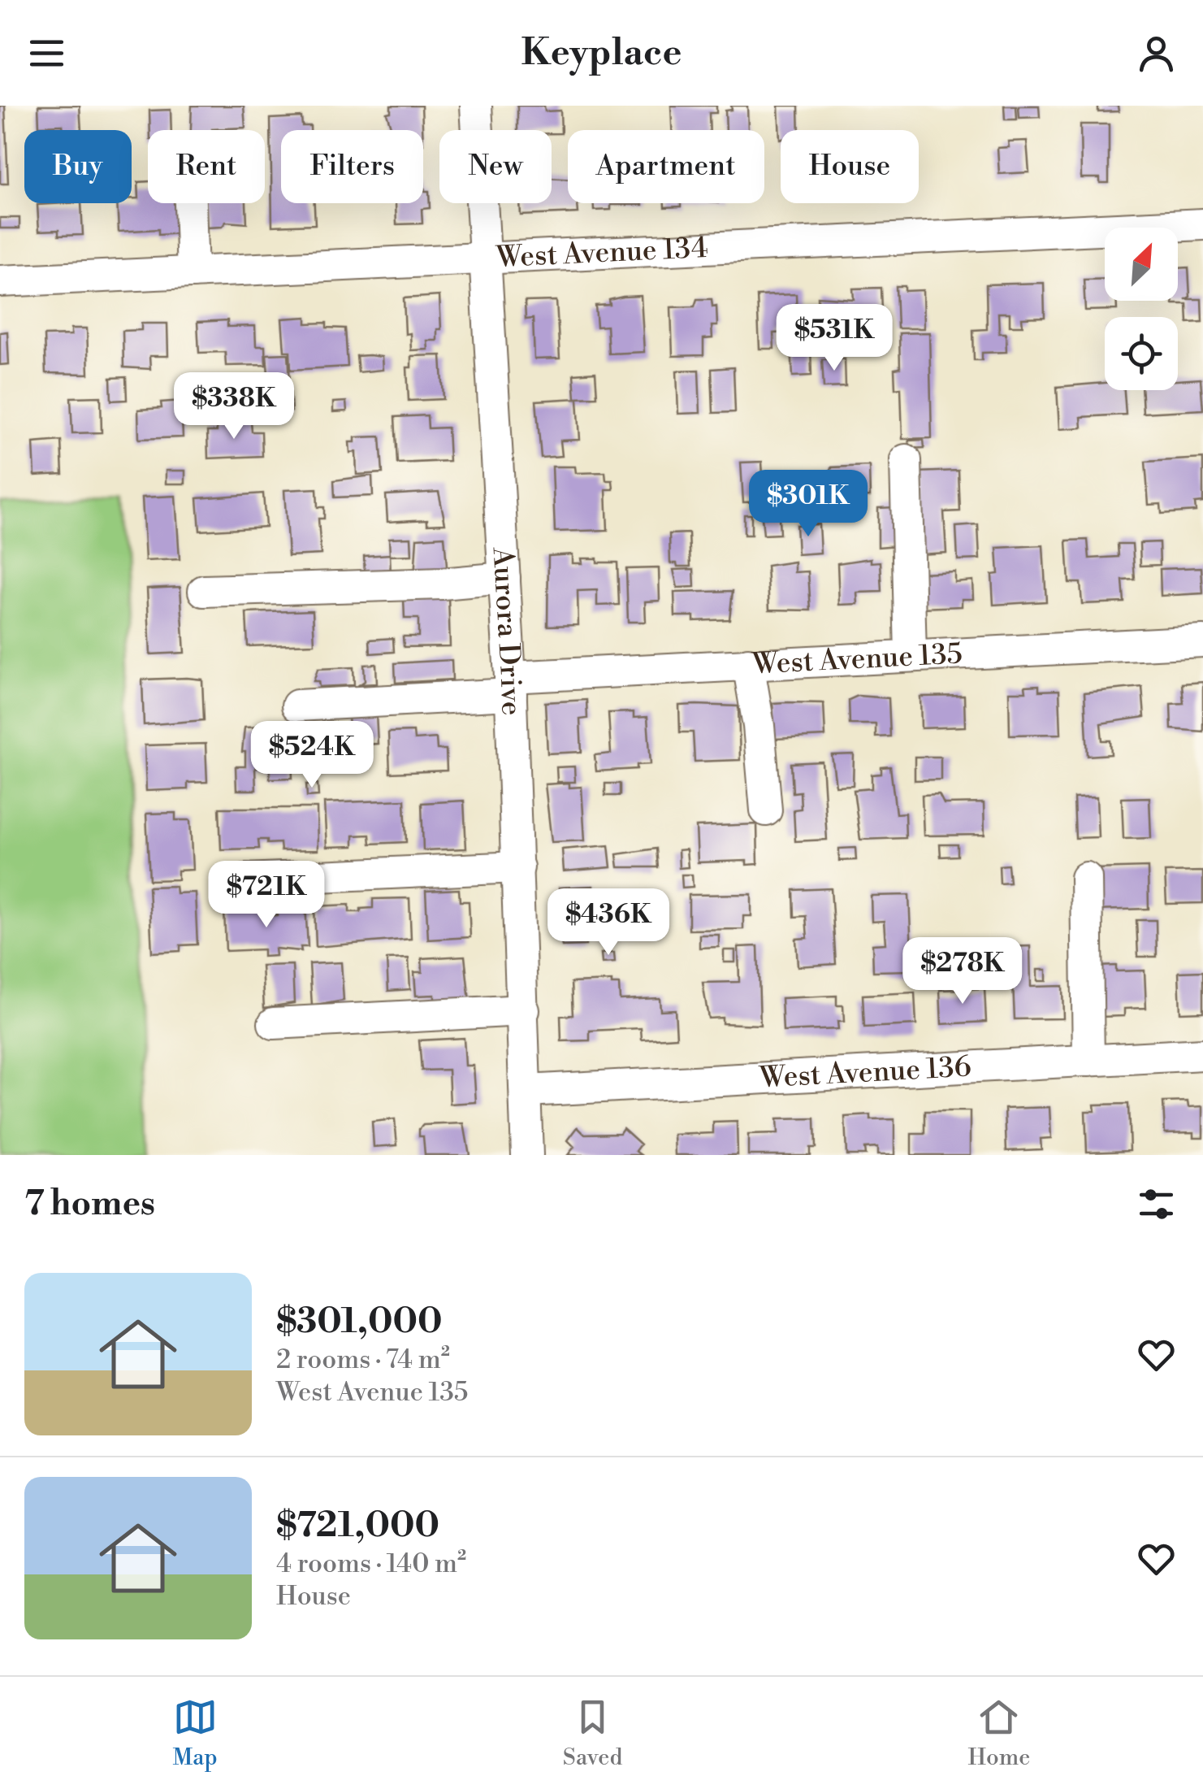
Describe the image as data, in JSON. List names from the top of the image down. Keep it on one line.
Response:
{"streets":{"street":["West Avenue 134","Aurora Drive","West Avenue 135","West Avenue 136"]},"crossings":[["West Avenue 134","Aurora Drive"],["Aurora Drive","West Avenue 135"],["Aurora Drive","West Avenue 136"]],"north":"top right","page":{"header":"Keyplace","chip":["Buy","Rent","Filters","New","Apartment","House"],"price":["$531K","$338K","$301K","$524K","$721K","$436K","$278K"],"heading":"7 homes","list":[{"name":"$301,000","note":"2 rooms · 74 m² · West Avenue 135"},{"name":"$721,000","note":"4 rooms · 140 m² · House"}],"tabs":["Map","Saved","Home"]}}
